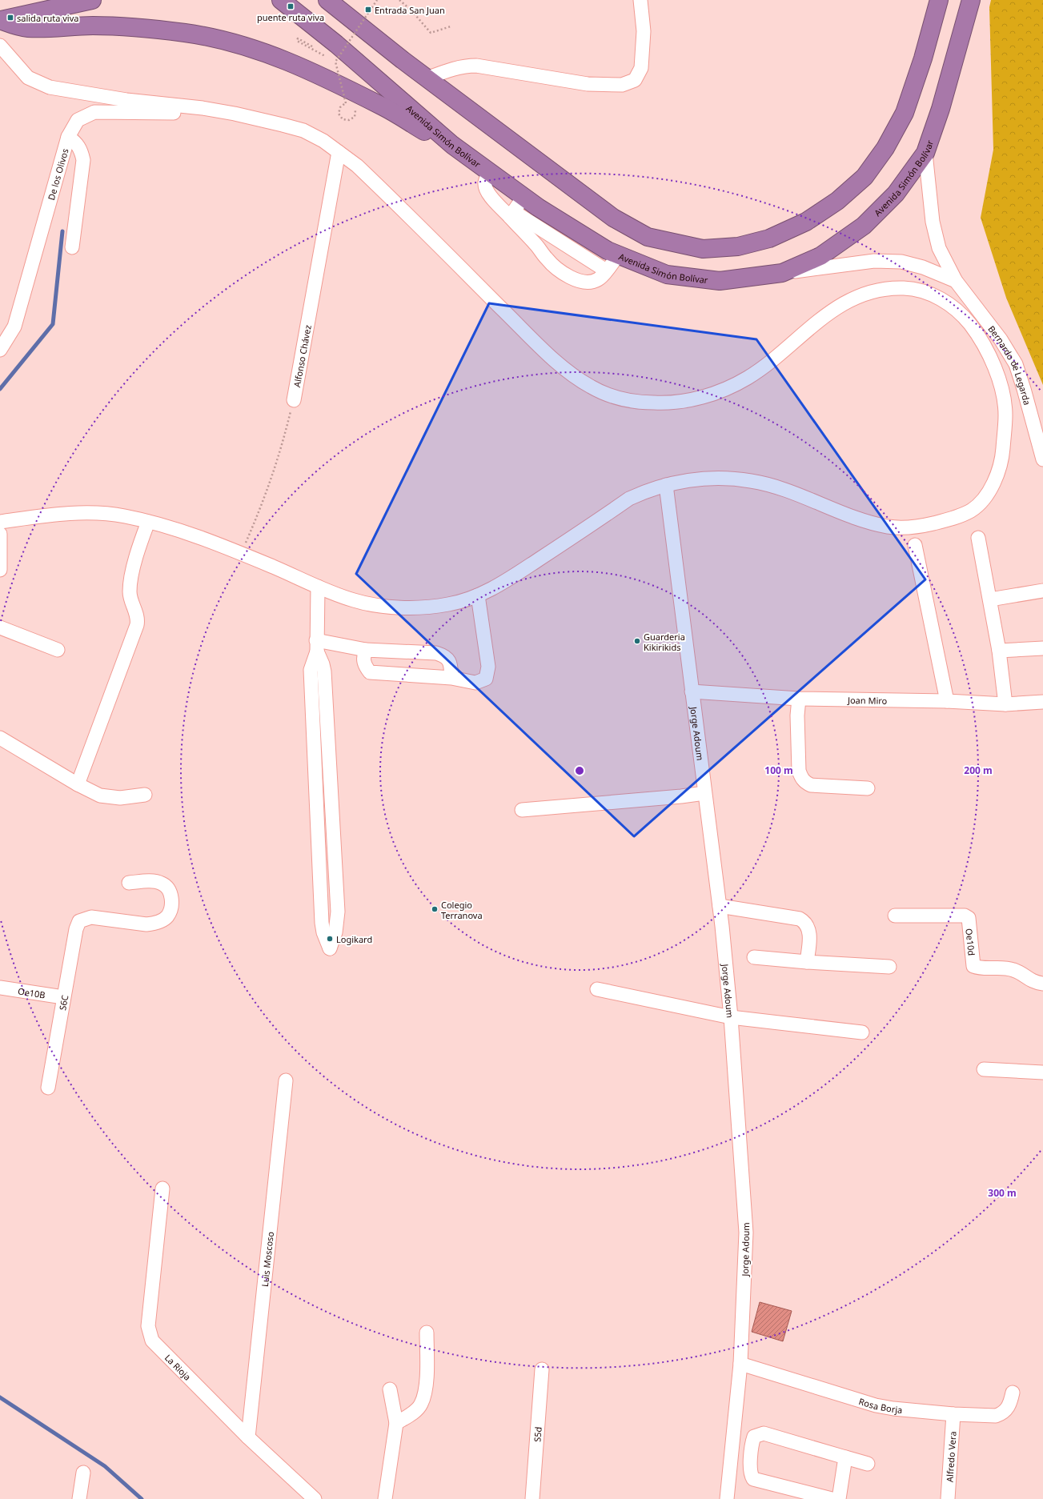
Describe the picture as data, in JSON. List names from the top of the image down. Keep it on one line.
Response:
{"streets":{"highway":["Avenida Simón Bolívar"],"street":["De los Olivos","Alfonso Chávez","Bernardo de Legarda","Joan Miro","Jorge Adoum","Oe10d","Oe10B","S6C","Luis Moscoso","La Rioja","Rosa Borja","S5d","Alfredo Vera"]},"crossings":[["Avenida Simón Bolívar","Bernardo de Legarda"],["Joan Miro","Jorge Adoum"],["Jorge Adoum","Rosa Borja"],["Oe10B","S6C"],["Luis Moscoso","La Rioja"],["Rosa Borja","Alfredo Vera"]],"places":{"transit":["puente ruta viva","Entrada San Juan","salida ruta viva"],"other":["Guarderia Kikirikids","Colegio Terranova","Logikard"]},"rings":["100 m","200 m","300 m"]}
